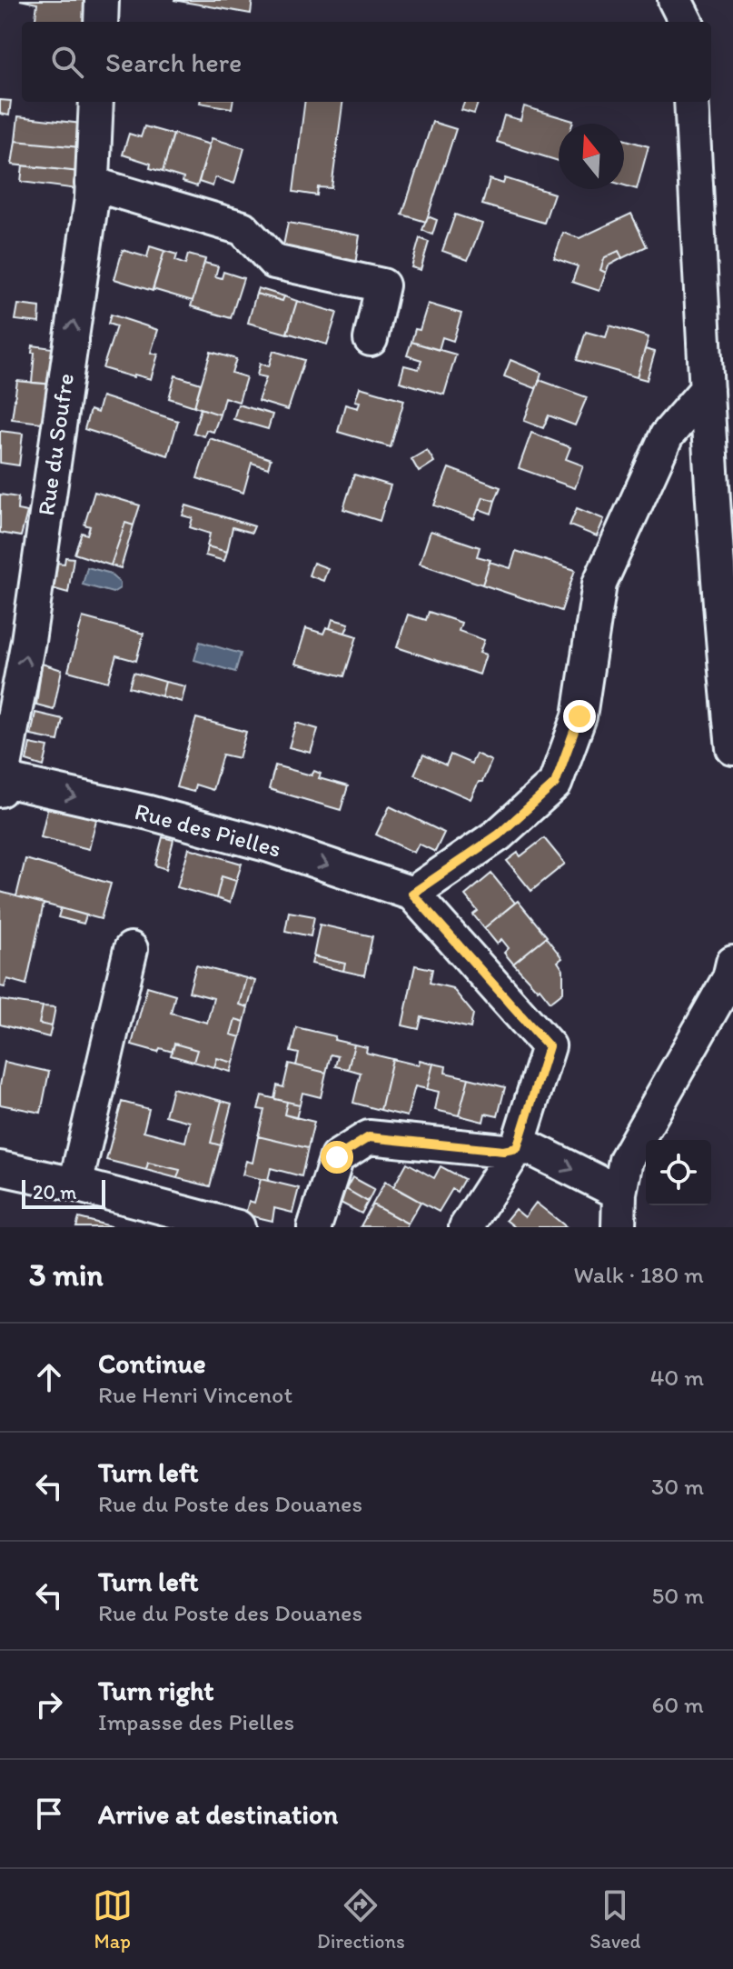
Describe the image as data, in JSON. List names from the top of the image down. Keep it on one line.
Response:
{"streets":{"street":["Rue du Soufre","Rue des Pielles"]},"crossings":[["Rue du Soufre","Rue des Pielles"]],"one_way":["Rue du Soufre","Rue des Pielles"],"scale_bar":"20 m","north":"top","page":{"search":"Search here","scale":"20 m","heading":["3 min","Walk · 180 m"],"list":[["Continue","Rue Henri Vincenot","40 m"],["Turn left","Rue du Poste des Douanes","30 m"],["Turn left","Rue du Poste des Douanes","50 m"],["Turn right","Impasse des Pielles","60 m"],"Arrive at destination"],"nav":["Map","Directions","Saved"]}}
